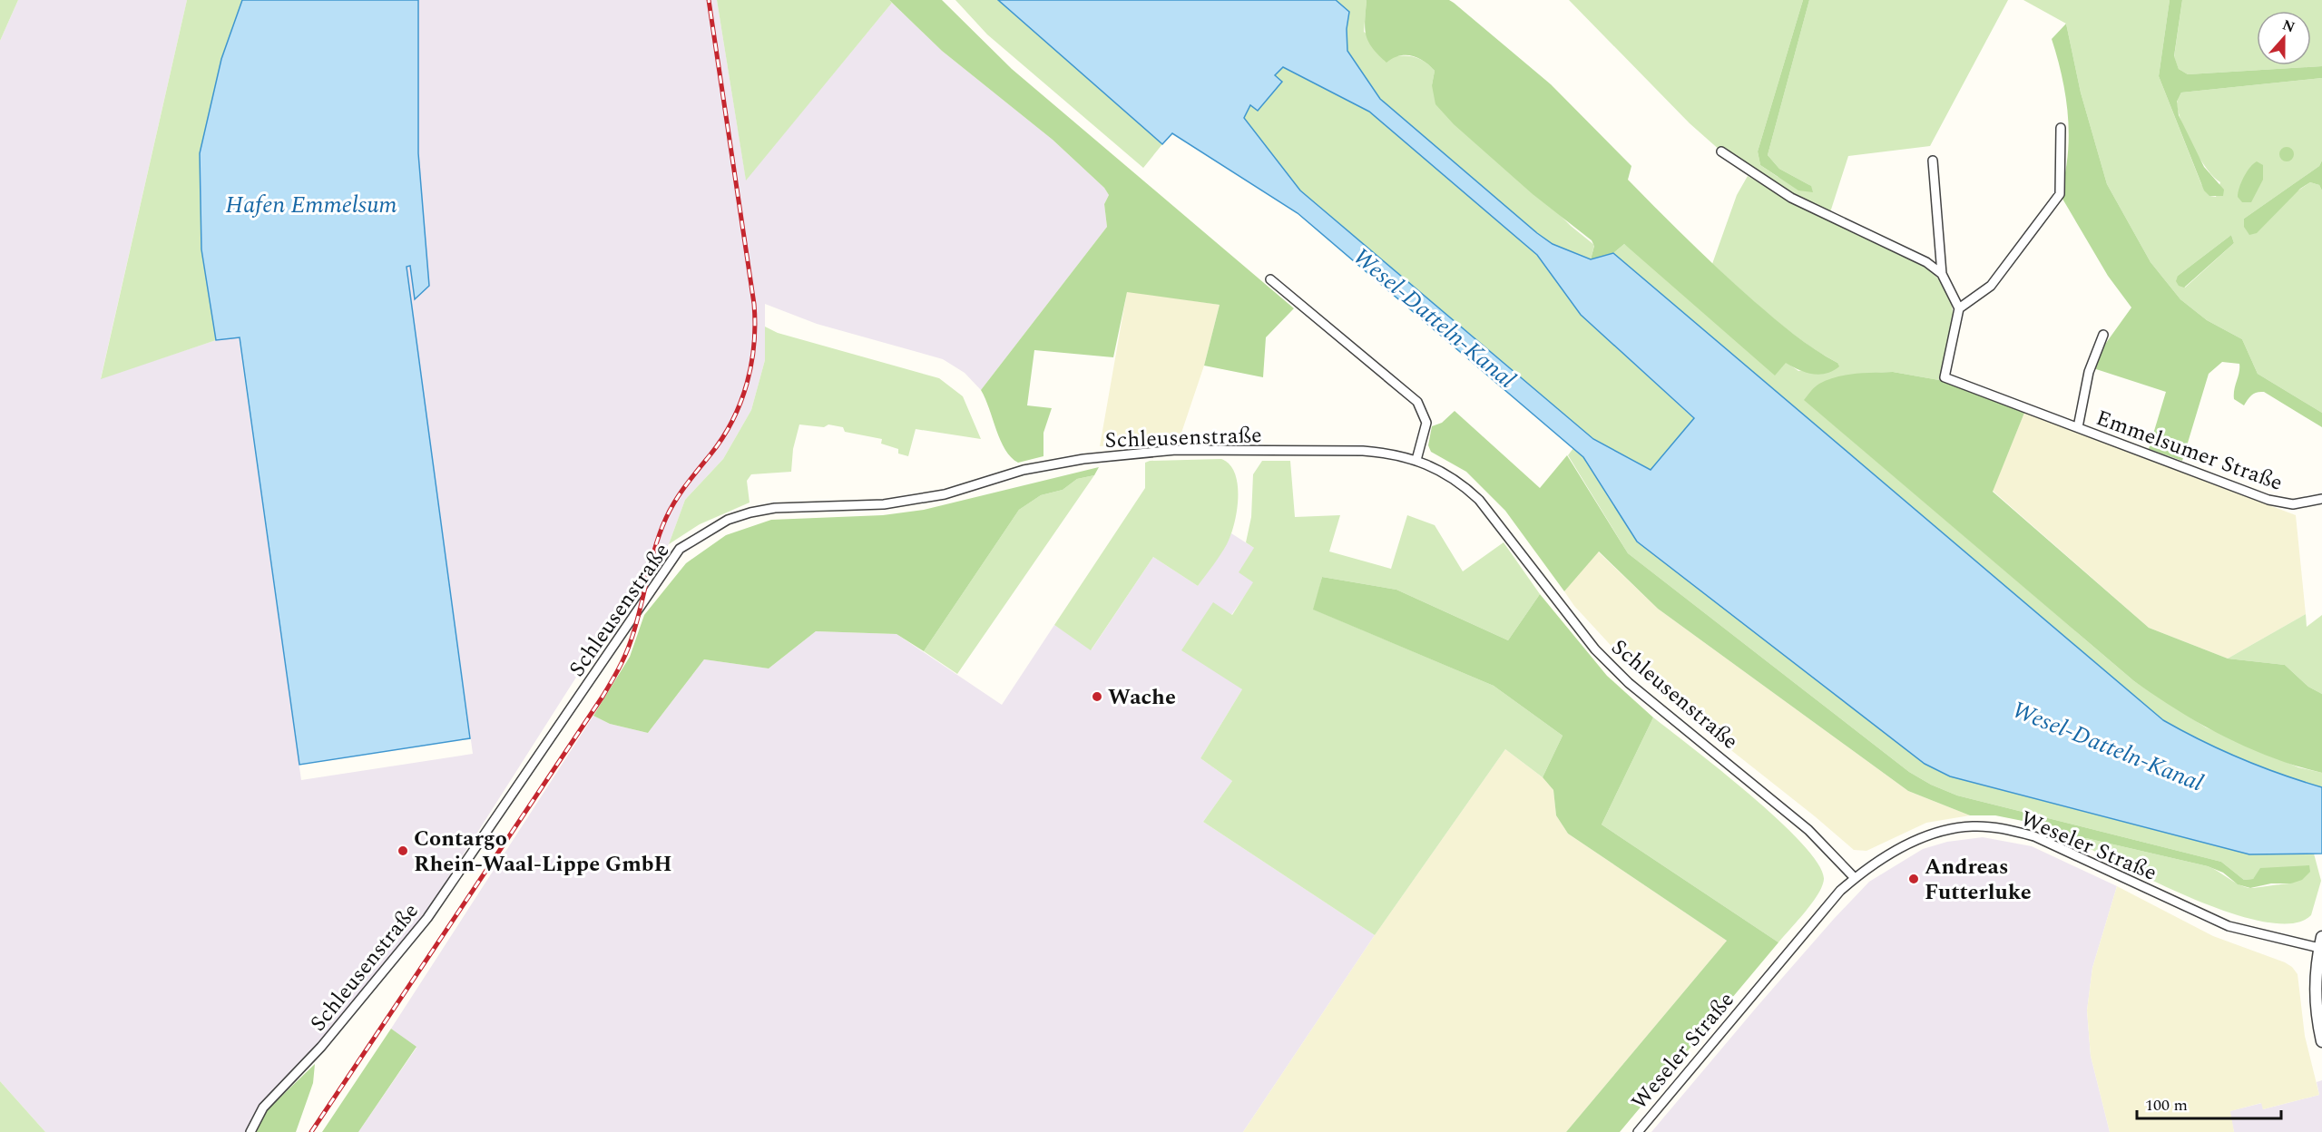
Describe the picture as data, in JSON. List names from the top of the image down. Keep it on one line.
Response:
{"streets":{"street":["Schleusenstraße","Emmelsumer Straße","Weseler Straße"]},"crossings":[["Schleusenstraße","Weseler Straße"]],"water":["Hafen Emmelsum","Wesel-Datteln-Kanal"],"places":["Wache","Contargo Rhein-Waal-Lippe GmbH","Andreas Futterluke"],"scale_bar":"100 m","north":"top"}
